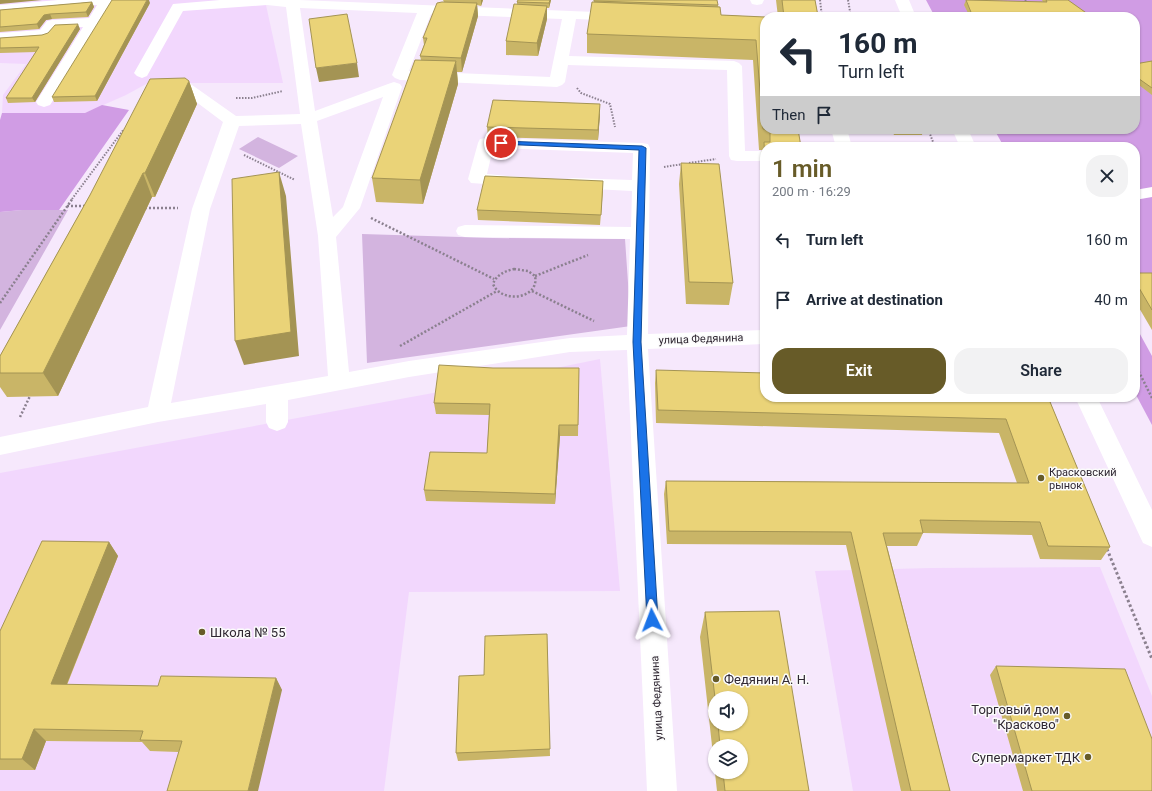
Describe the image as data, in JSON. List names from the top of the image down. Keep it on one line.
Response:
{"streets":{"street":["улица Федянина"]},"places":["Красковский рынок","Школа № 55","Федянин А. Н.","Торговый дом \"Красково\"","Супермаркет ТДК"],"page":{"turn":["160 m","Turn left"],"then":"Then","heading":["1 min","200 m · 16:29"],"list":[{"name":"Turn left","value":"160 m"},{"name":"Arrive at destination","value":"40 m"}],"buttons":["Exit","Share"]}}
